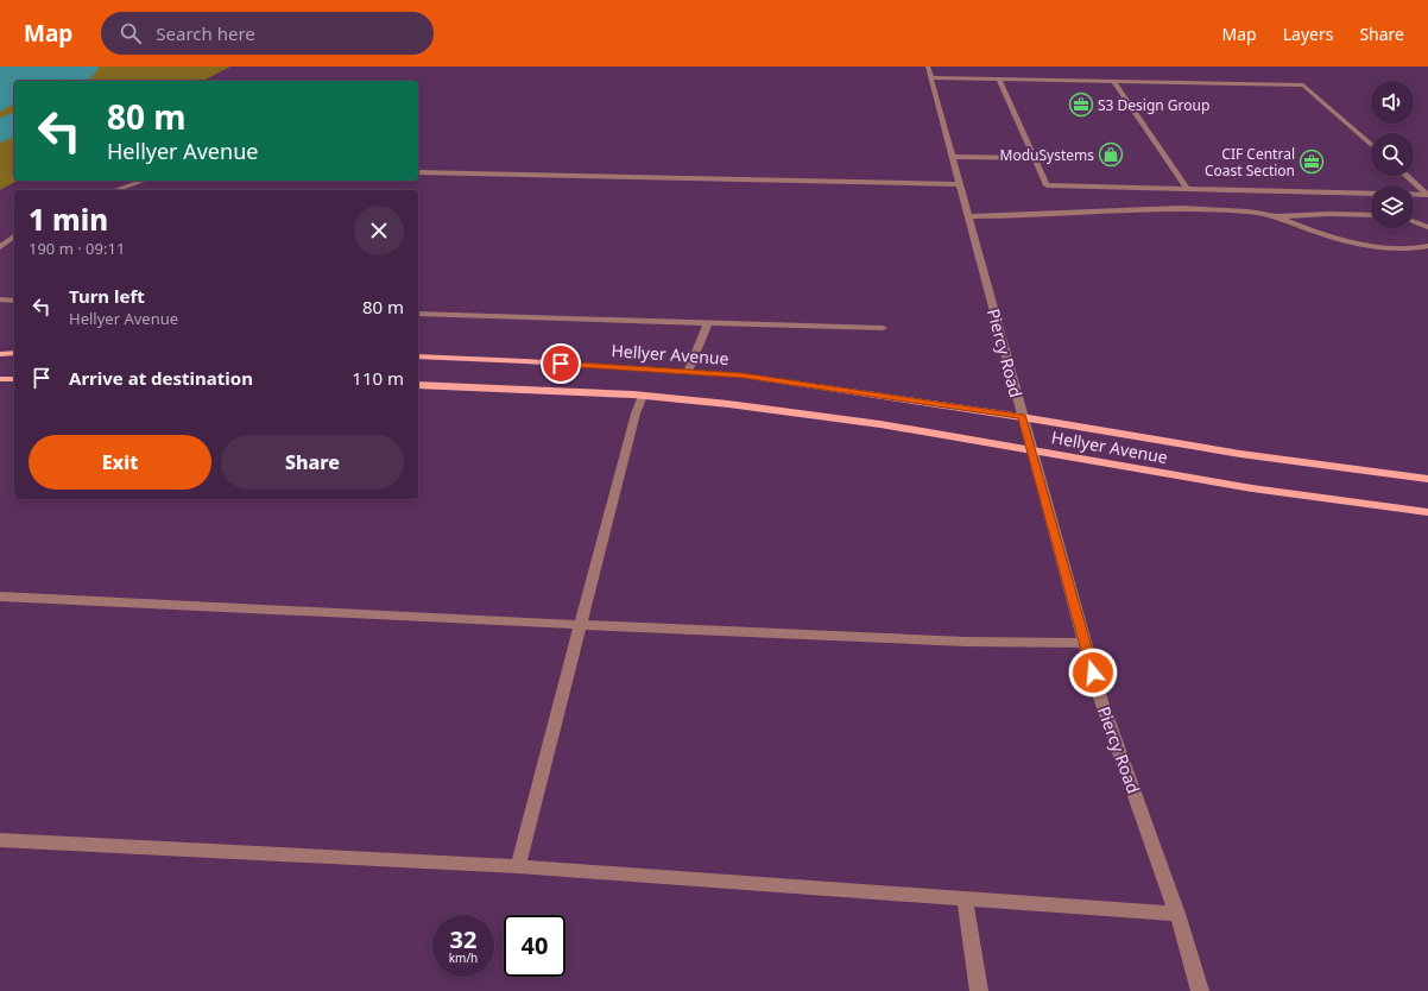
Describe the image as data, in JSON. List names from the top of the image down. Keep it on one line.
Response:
{"streets":{"main road":["Hellyer Avenue"],"street":["Piercy Road"]},"crossings":[["Piercy Road","Hellyer Avenue"]],"places":{"office":["S3 Design Group","CIF Central Coast Section"],"shop":["ModuSystems"]},"page":{"header":"Map","search":"Search here","nav":["Map","Layers","Share"],"turn":["80 m","Hellyer Avenue"],"heading":["1 min","190 m · 09:11"],"list":[{"name":"Turn left","note":"Hellyer Avenue","value":"80 m"},{"name":"Arrive at destination","value":"110 m"}],"buttons":["Exit","Share"],"speed":"32 km/h","limit":"40"}}
